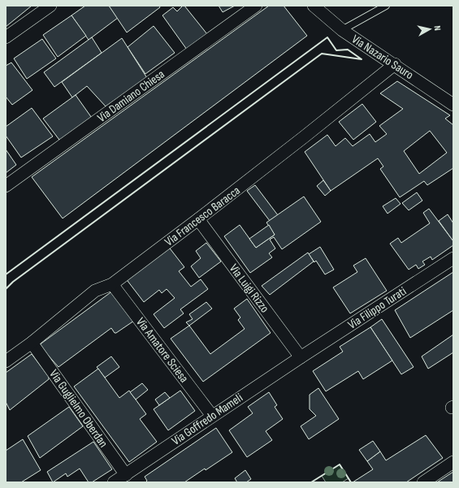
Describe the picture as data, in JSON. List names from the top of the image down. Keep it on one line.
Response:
{"streets":{"street":["Via Nazario Sauro","Via Damiano Chiesa","Via Francesco Baracca","Via Luigi Rizzo","Via Filippo Turati","Via Amatore Sciesa","Via Guglielmo Oberdan","Via Goffredo Mameli"]},"crossings":[["Via Nazario Sauro","Via Francesco Baracca"],["Via Francesco Baracca","Via Luigi Rizzo"],["Via Francesco Baracca","Via Amatore Sciesa"],["Via Francesco Baracca","Via Guglielmo Oberdan"],["Via Luigi Rizzo","Via Filippo Turati"],["Via Luigi Rizzo","Via Goffredo Mameli"],["Via Filippo Turati","Via Goffredo Mameli"],["Via Amatore Sciesa","Via Goffredo Mameli"],["Via Guglielmo Oberdan","Via Goffredo Mameli"]],"north":"right"}
